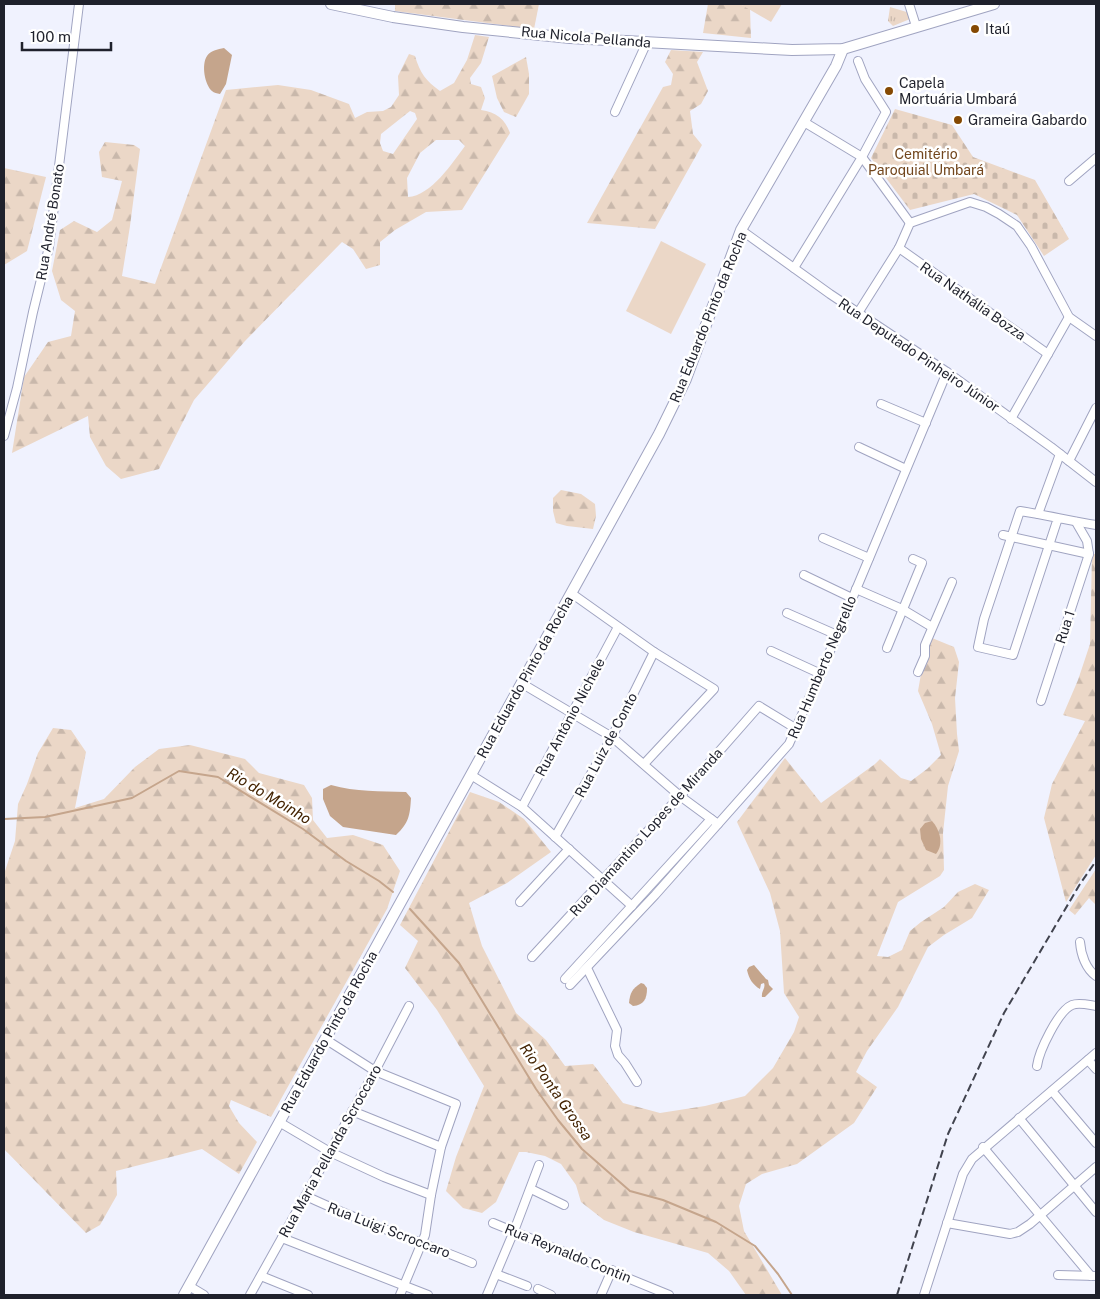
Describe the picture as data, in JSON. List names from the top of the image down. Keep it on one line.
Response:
{"streets":{"main road":["Rua Nicola Pellanda","Rua Eduardo Pinto da Rocha"],"street":["Rua André Bonato","Rua Nathália Bozza","Rua Deputado Pinheiro Júnior","Rua 1","Rua Humberto Negrello","Rua Antônio Nichele","Rua Luiz de Conto","Rua Diamantino Lopes de Miranda","Rua Maria Pellanda Scroccaro","Rua Luigi Scroccaro","Rua Reynaldo Contin"]},"crossings":[["Rua Nicola Pellanda","Rua Eduardo Pinto da Rocha"],["Rua Eduardo Pinto da Rocha","Rua Deputado Pinheiro Júnior"],["Rua Deputado Pinheiro Júnior","Rua Humberto Negrello"],["Rua Humberto Negrello","Rua Diamantino Lopes de Miranda"],["Rua Maria Pellanda Scroccaro","Rua Luigi Scroccaro"]],"water":["Rio do Moinho","Rio Ponta Grossa"],"parks":["Cemitério Paroquial Umbará"],"places":["Itaú","Capela Mortuária Umbará","Grameira Gabardo"],"scale_bar":"100 m"}
